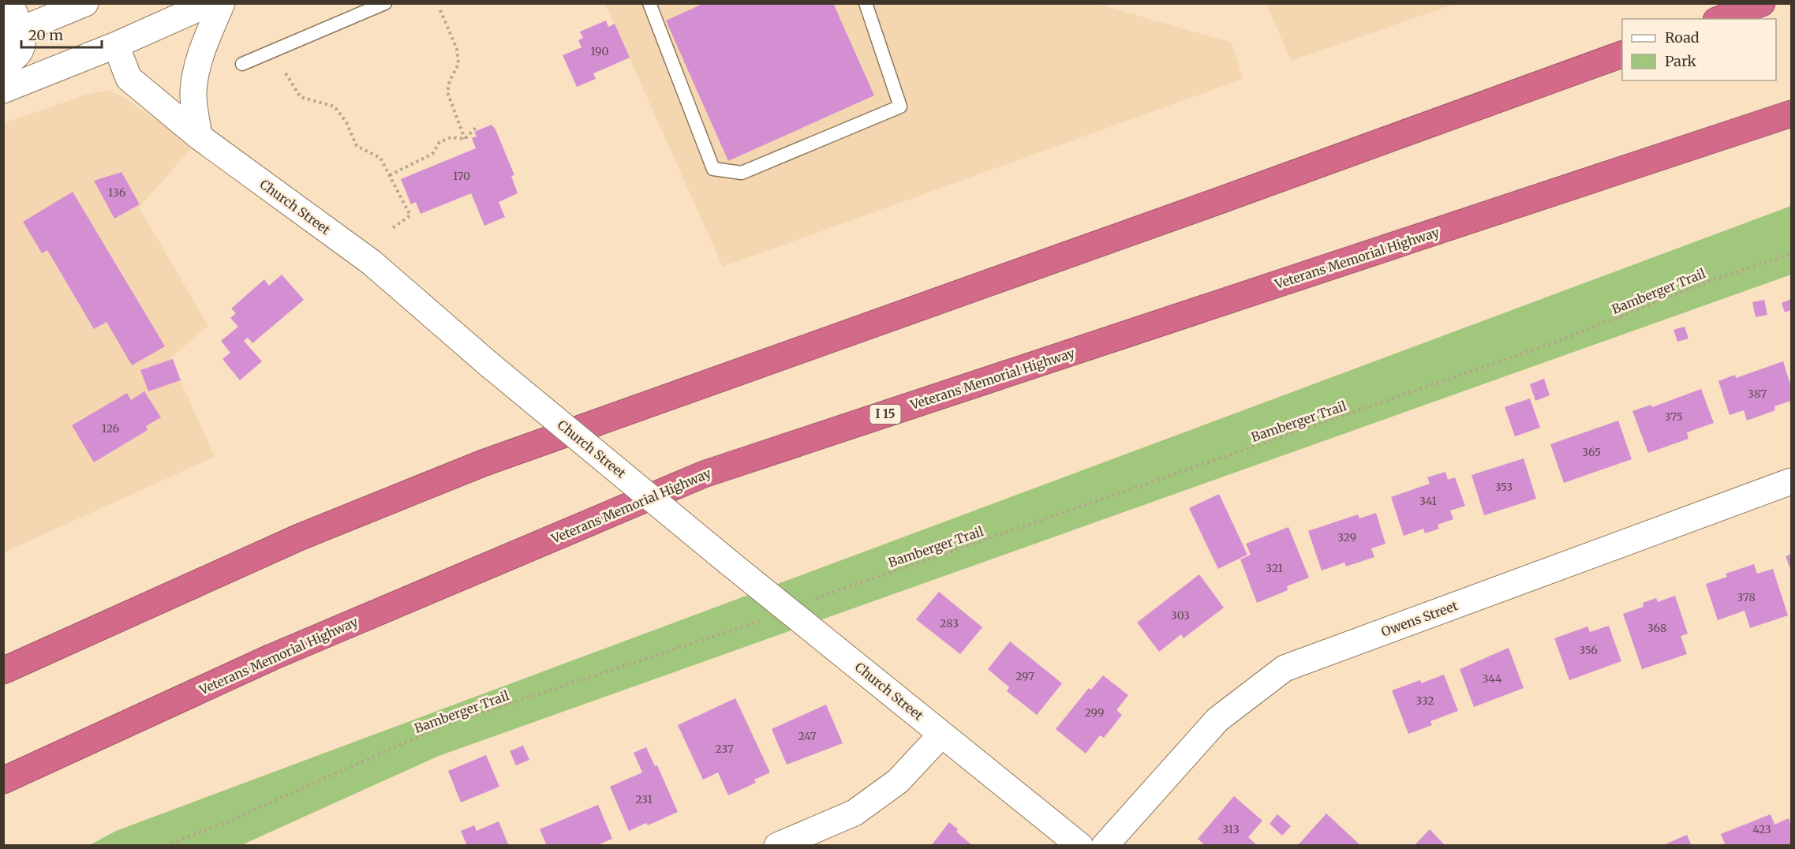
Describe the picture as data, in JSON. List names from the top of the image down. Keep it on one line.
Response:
{"streets":{"highway":["Veterans Memorial Highway","I 15"],"street":["Church Street","Owens Street"],"path":["Bamberger Trail"]},"house_numbers":["190","170","136","387","375","126","365","353","341","329","321","378","303","283","368","356","297","344","332","299","247","237","231","313","423"],"legend":["Road","Park"],"scale_bar":"20 m"}
